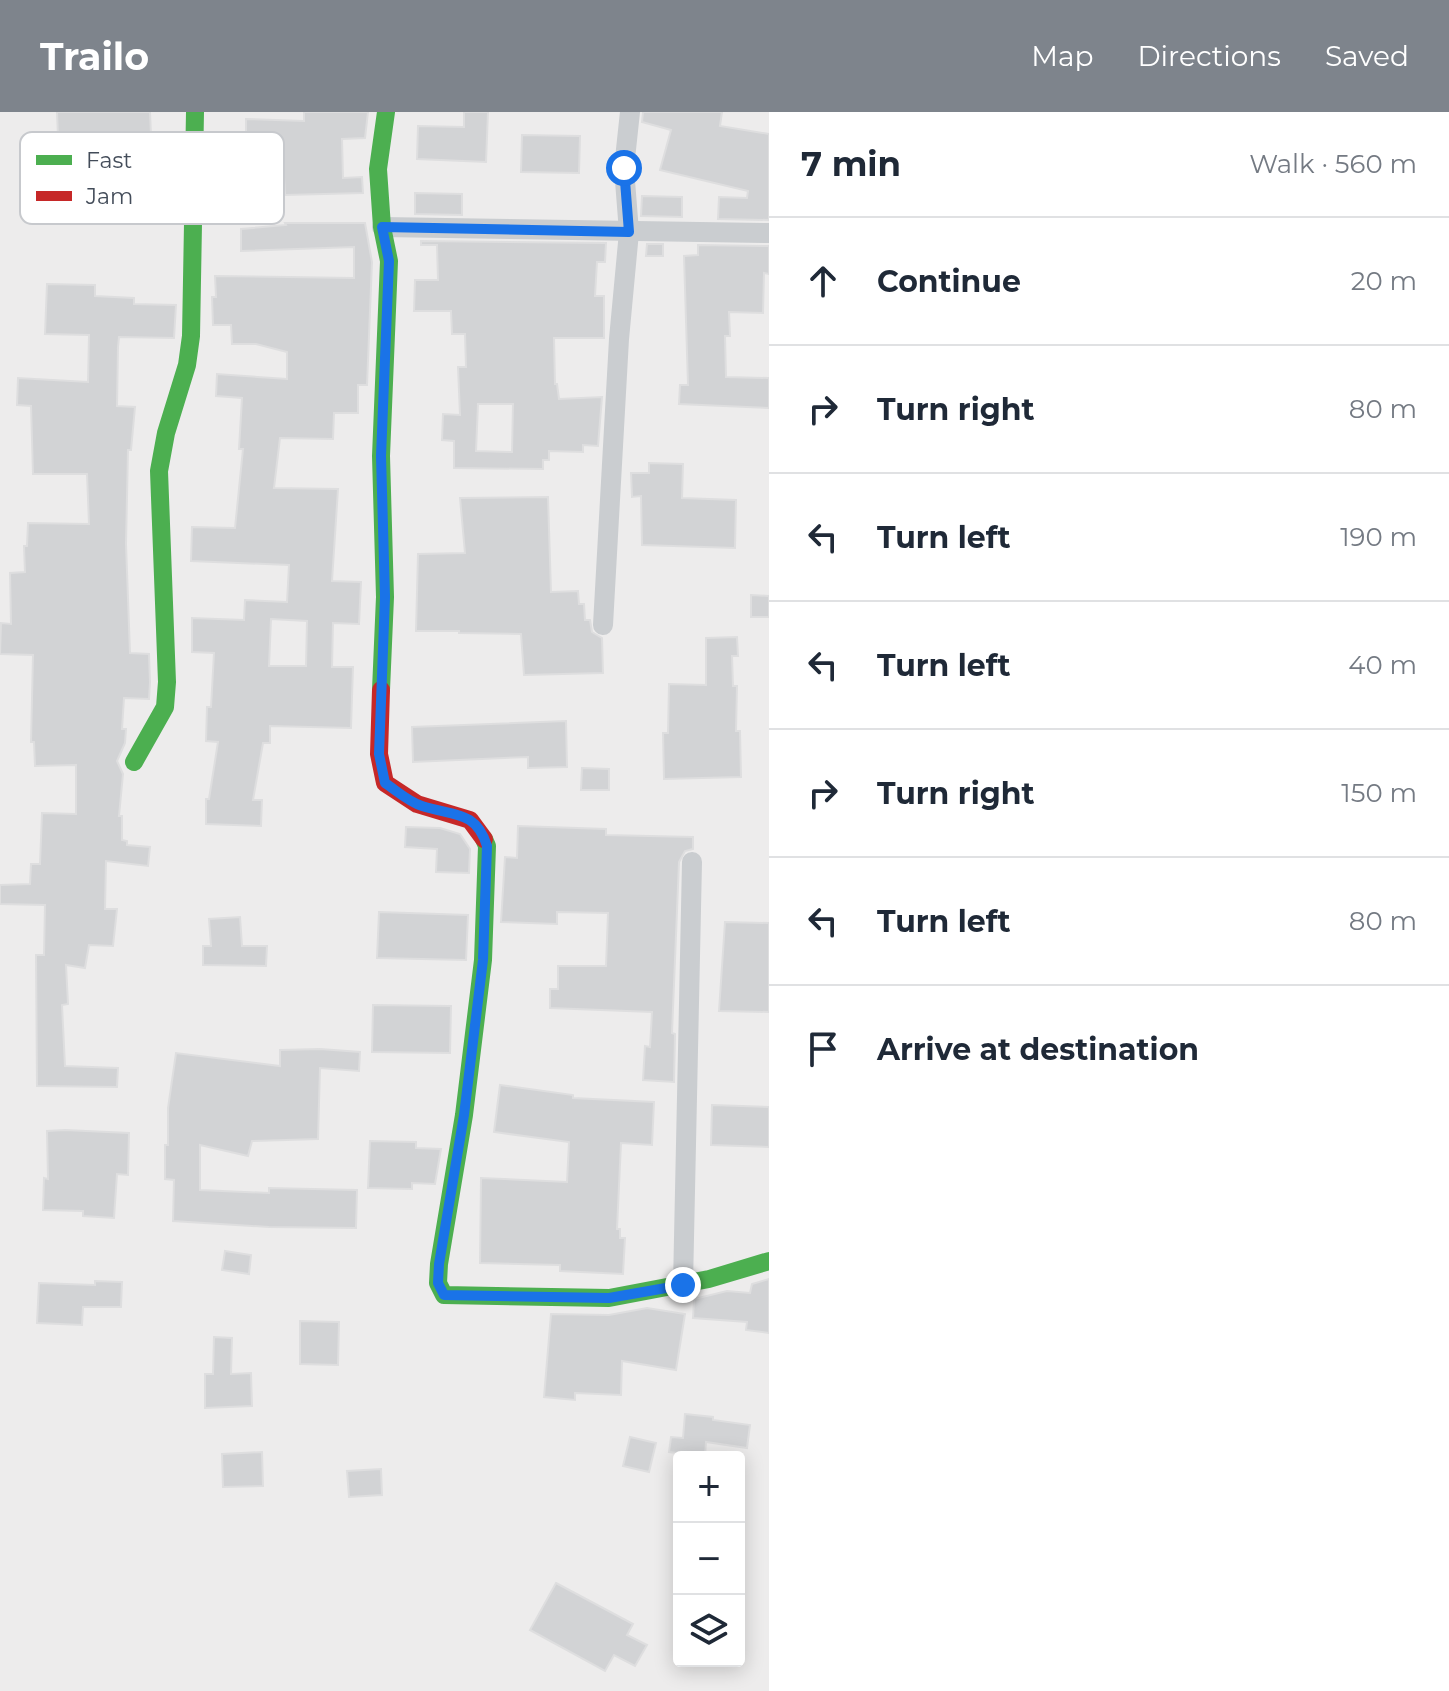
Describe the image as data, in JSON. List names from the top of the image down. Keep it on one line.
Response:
{"legend":["Fast","Jam"],"page":{"header":"Trailo","nav":["Map","Directions","Saved"],"heading":["7 min","Walk · 560 m"],"list":[["Continue","20 m"],["Turn right","80 m"],["Turn left","190 m"],["Turn left","40 m"],["Turn right","150 m"],["Turn left","80 m"],"Arrive at destination"],"map_buttons":["+","−"]}}
